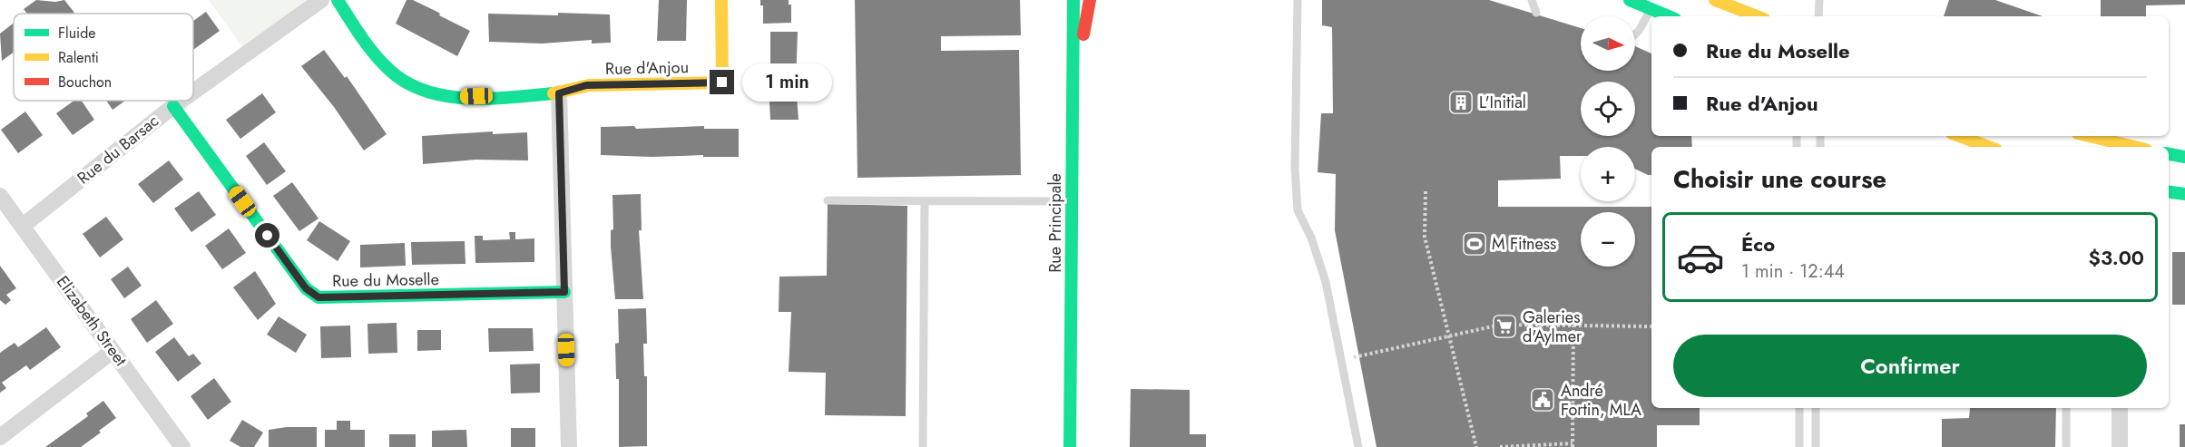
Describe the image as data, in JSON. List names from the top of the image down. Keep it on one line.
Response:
{"streets":{"street":["Rue d'Anjou","Rue du Barsac","Rue Principale","Rue du Moselle","Elizabeth Street"]},"crossings":[["Rue du Barsac","Rue du Moselle"],["Rue du Barsac","Elizabeth Street"]],"places":{"building":["L'Initial"],"sports":["M Fitness"],"supermarket":["Galeries d'Aylmer"],"public building":["André Fortin, MLA"]},"legend":["Fluide","Ralenti","Bouchon"],"north":"right","page":{"map_buttons":["+","−"],"banner":["Rue du Moselle","Rue d'Anjou"],"bubble":"1 min","heading":"Choisir une course","list":[{"name":"Éco","note":"1 min · 12:44","value":"$3.00"}],"buttons":"Confirmer"}}
